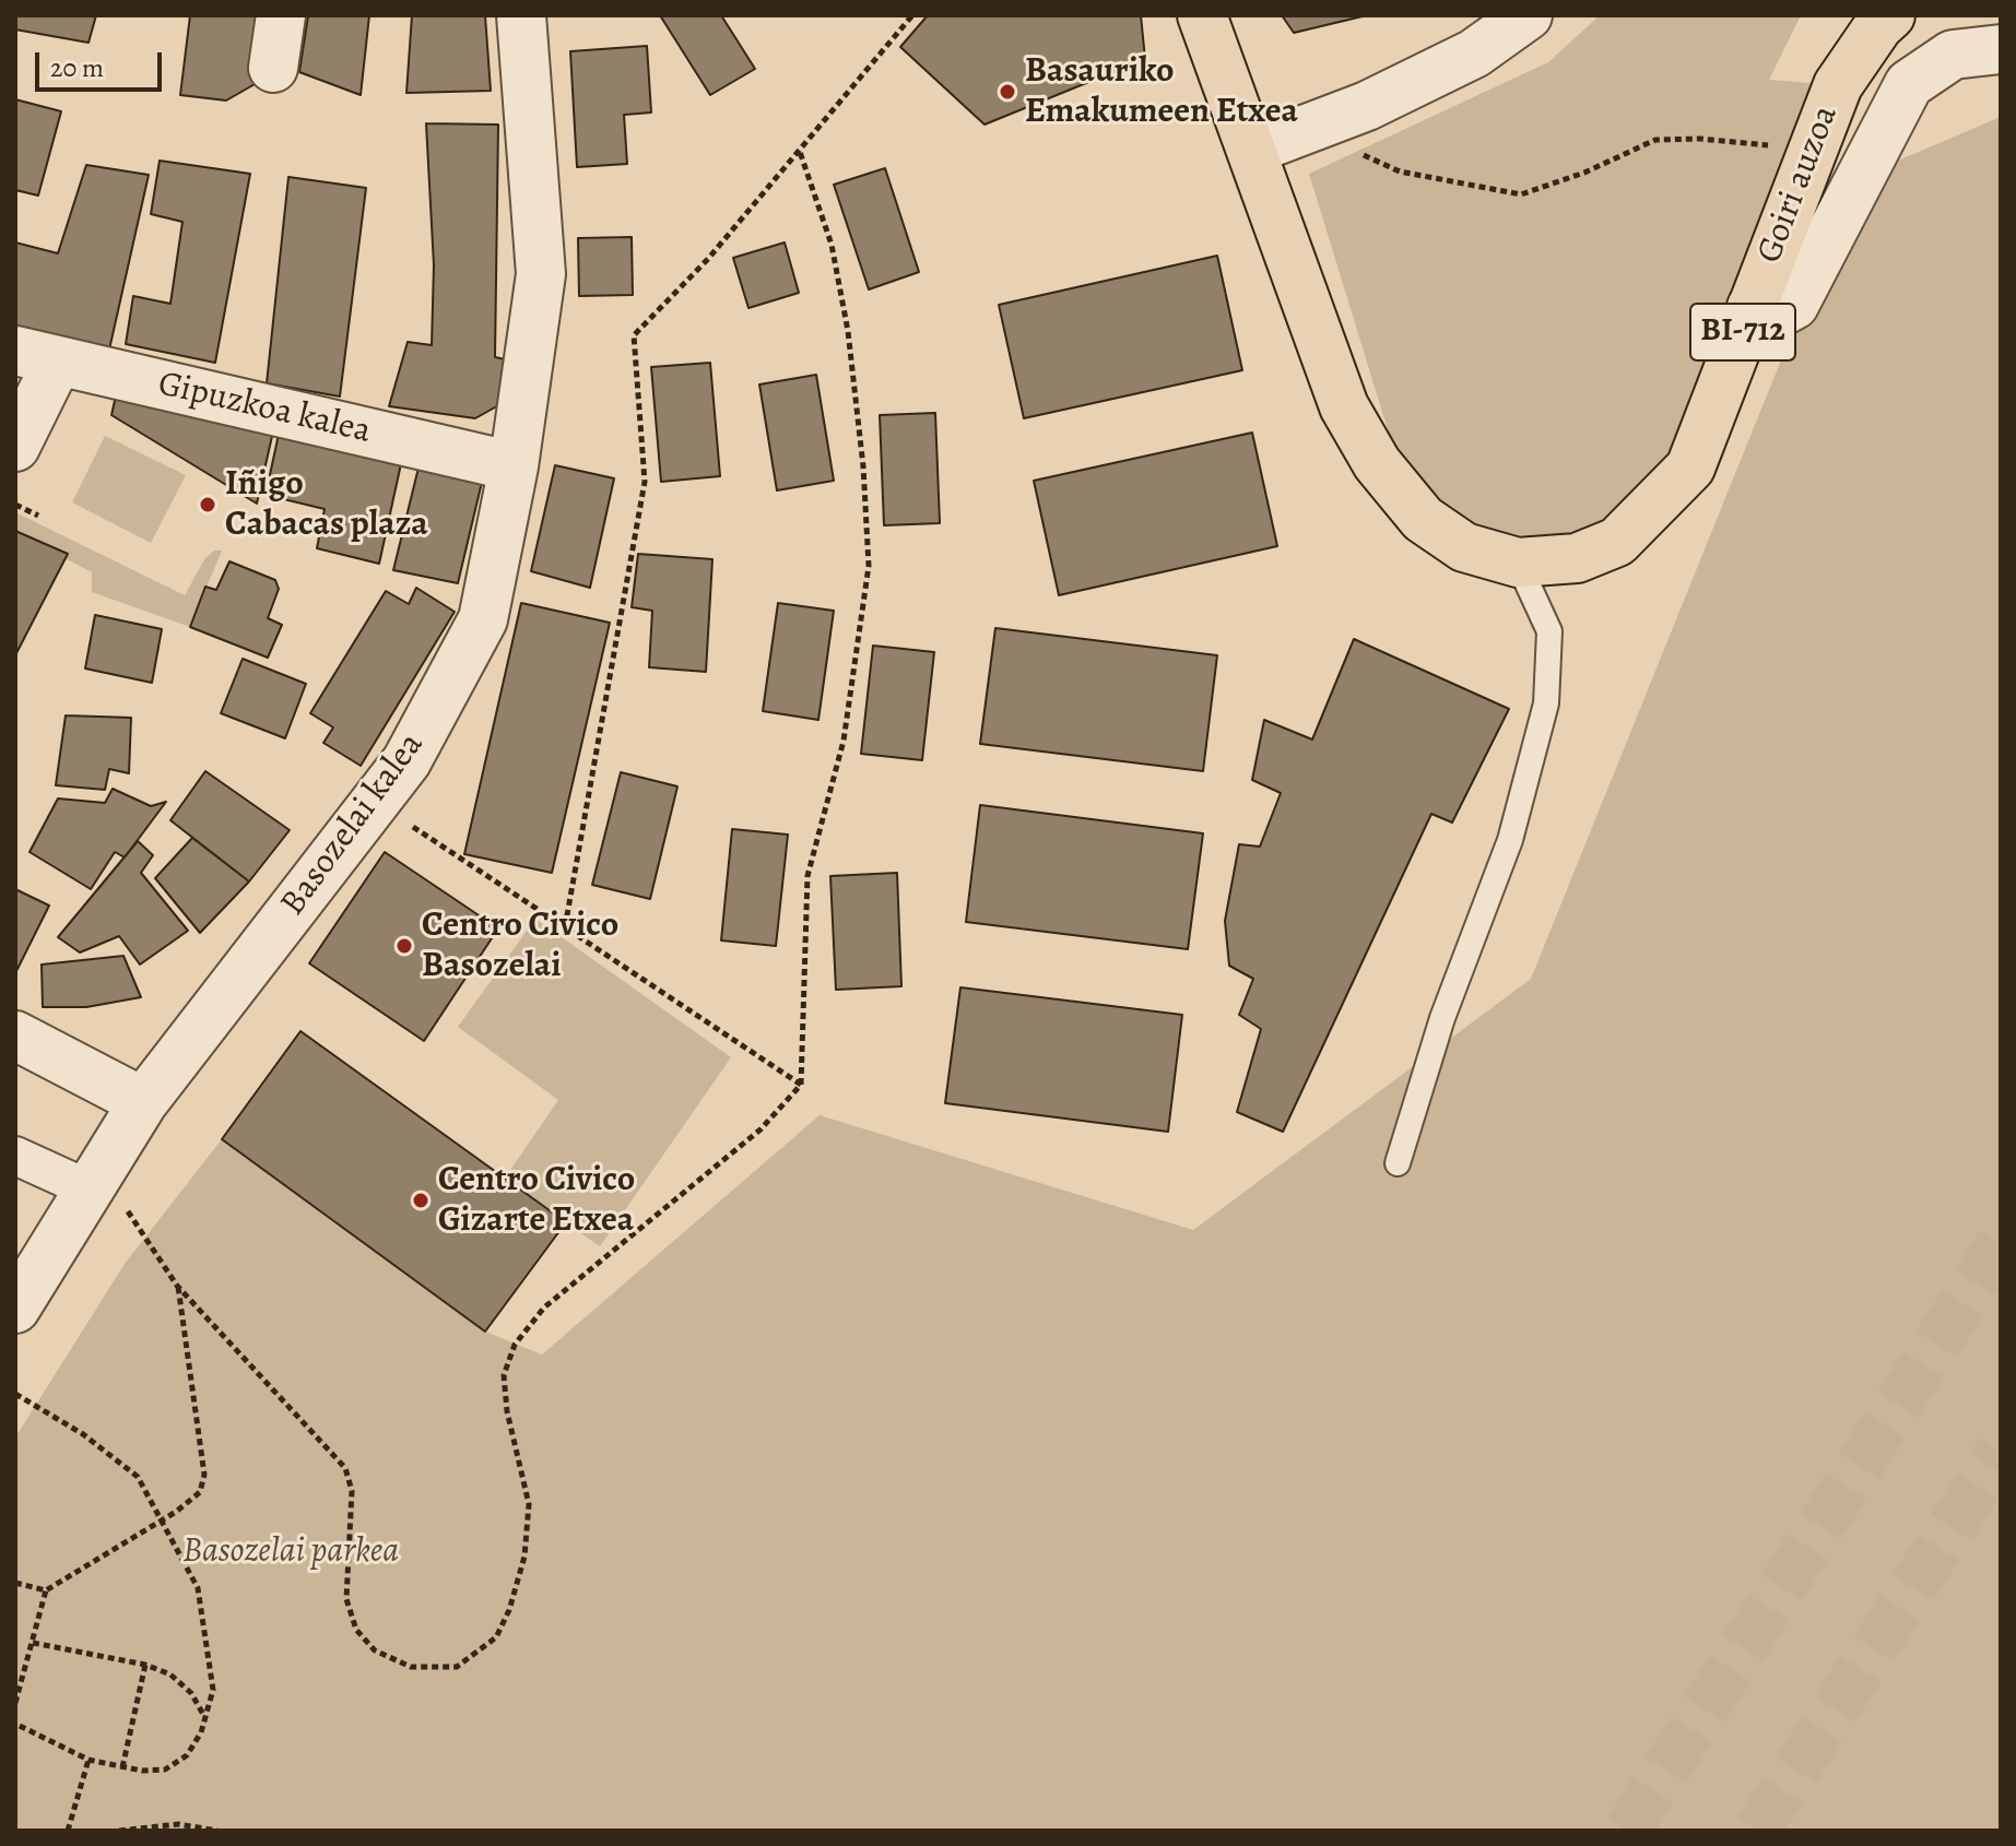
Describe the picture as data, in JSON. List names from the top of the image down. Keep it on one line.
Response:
{"streets":{"main road":["Goiri auzoa","BI-712"],"street":["Gipuzkoa kalea","Basozelai kalea"]},"crossings":[["Goiri auzoa","BI-712"],["Gipuzkoa kalea","Basozelai kalea"]],"parks":["Basozelai parkea"],"places":["Basauriko Emakumeen Etxea","Iñigo Cabacas plaza","Centro Civico Basozelai","Centro Civico Gizarte Etxea"],"scale_bar":"20 m"}
